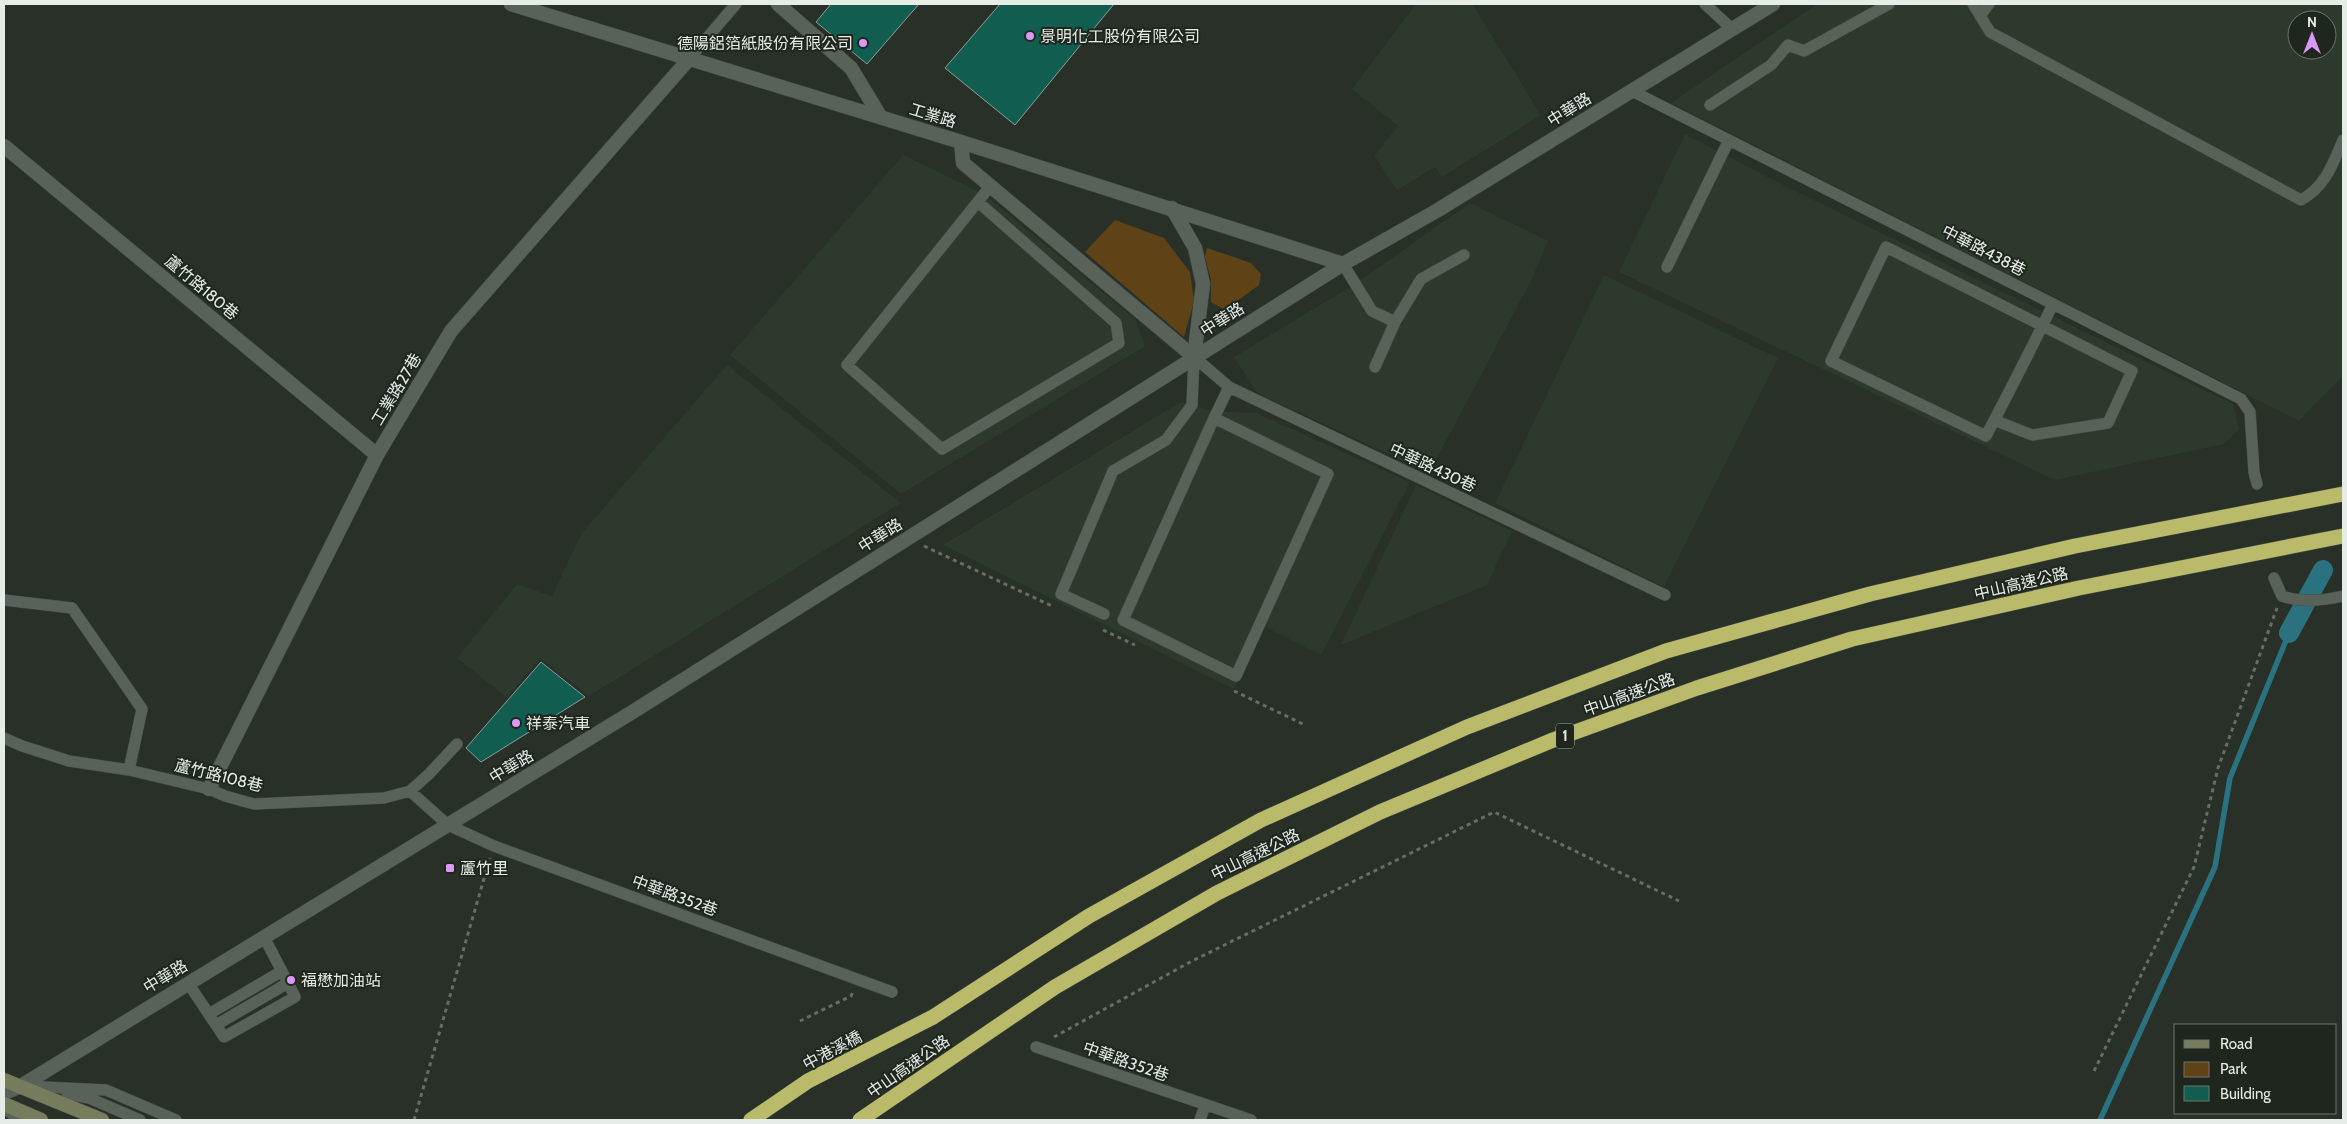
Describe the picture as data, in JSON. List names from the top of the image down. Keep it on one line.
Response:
{"streets":{"highway":["中山高速公路","1","中港溪橋"],"street":["中華路","工業路","蘆竹路180巷","工業路27巷"],"lane":["中華路438巷","中華路430巷","蘆竹路108巷","中華路352巷"]},"crossings":[["中華路","工業路"],["中華路","中華路438巷"],["中華路","中華路430巷"],["中華路","中華路352巷"],["工業路","工業路27巷"],["蘆竹路180巷","工業路27巷"],["工業路27巷","蘆竹路108巷"],["中山高速公路","中港溪橋"]],"places":{"other":["景明化工股份有限公司","德陽鋁箔紙股份有限公司","祥泰汽車","福懋加油站"],"transit":["蘆竹里"]},"legend":["Road","Park","Building"],"north":"top"}
